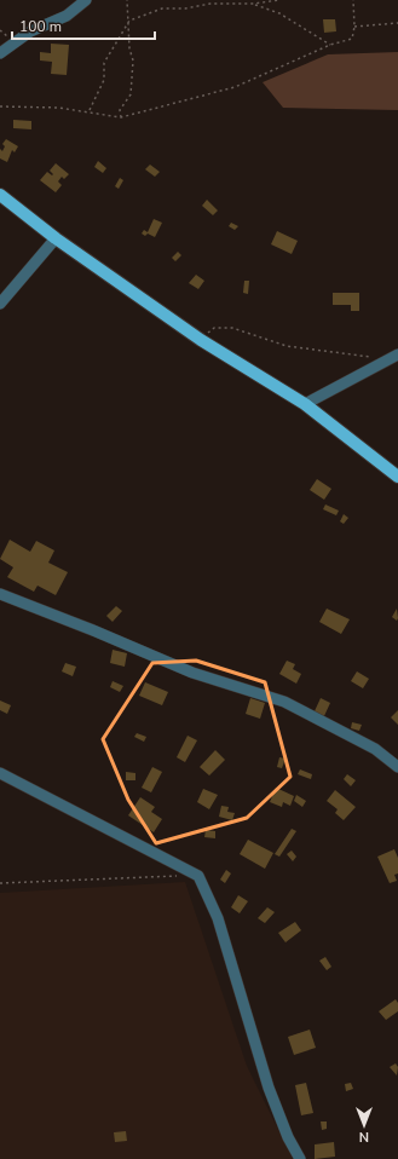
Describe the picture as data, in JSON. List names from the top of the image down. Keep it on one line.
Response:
{"scale_bar":"100 m","north":"bottom"}
